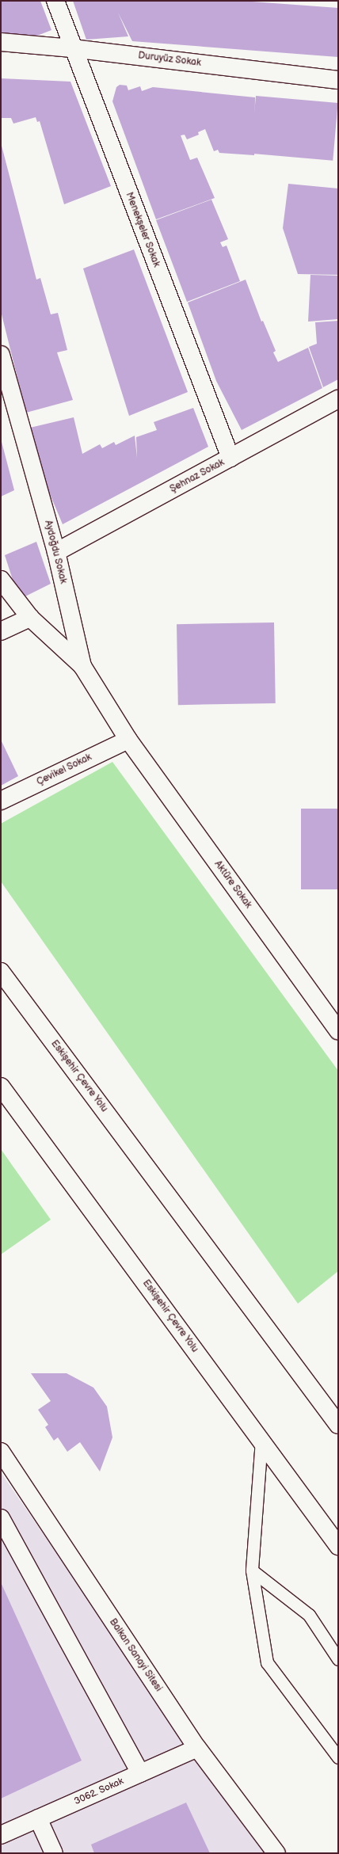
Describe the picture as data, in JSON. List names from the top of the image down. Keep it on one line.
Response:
{"streets":{"main road":["Duruyüz Sokak","Menekşeler Sokak","Şehnaz Sokak","Aydoğdu Sokak","Çevikel Sokak","Aktüre Sokak","Eskişehir Çevre Yolu","Balkan Sanayi Sitesi","3062. Sokak"]},"crossings":[["Duruyüz Sokak","Menekşeler Sokak"],["Menekşeler Sokak","Şehnaz Sokak"],["Şehnaz Sokak","Aydoğdu Sokak"],["Aydoğdu Sokak","Çevikel Sokak"],["Aydoğdu Sokak","Aktüre Sokak"],["Çevikel Sokak","Aktüre Sokak"],["Balkan Sanayi Sitesi","3062. Sokak"]]}
